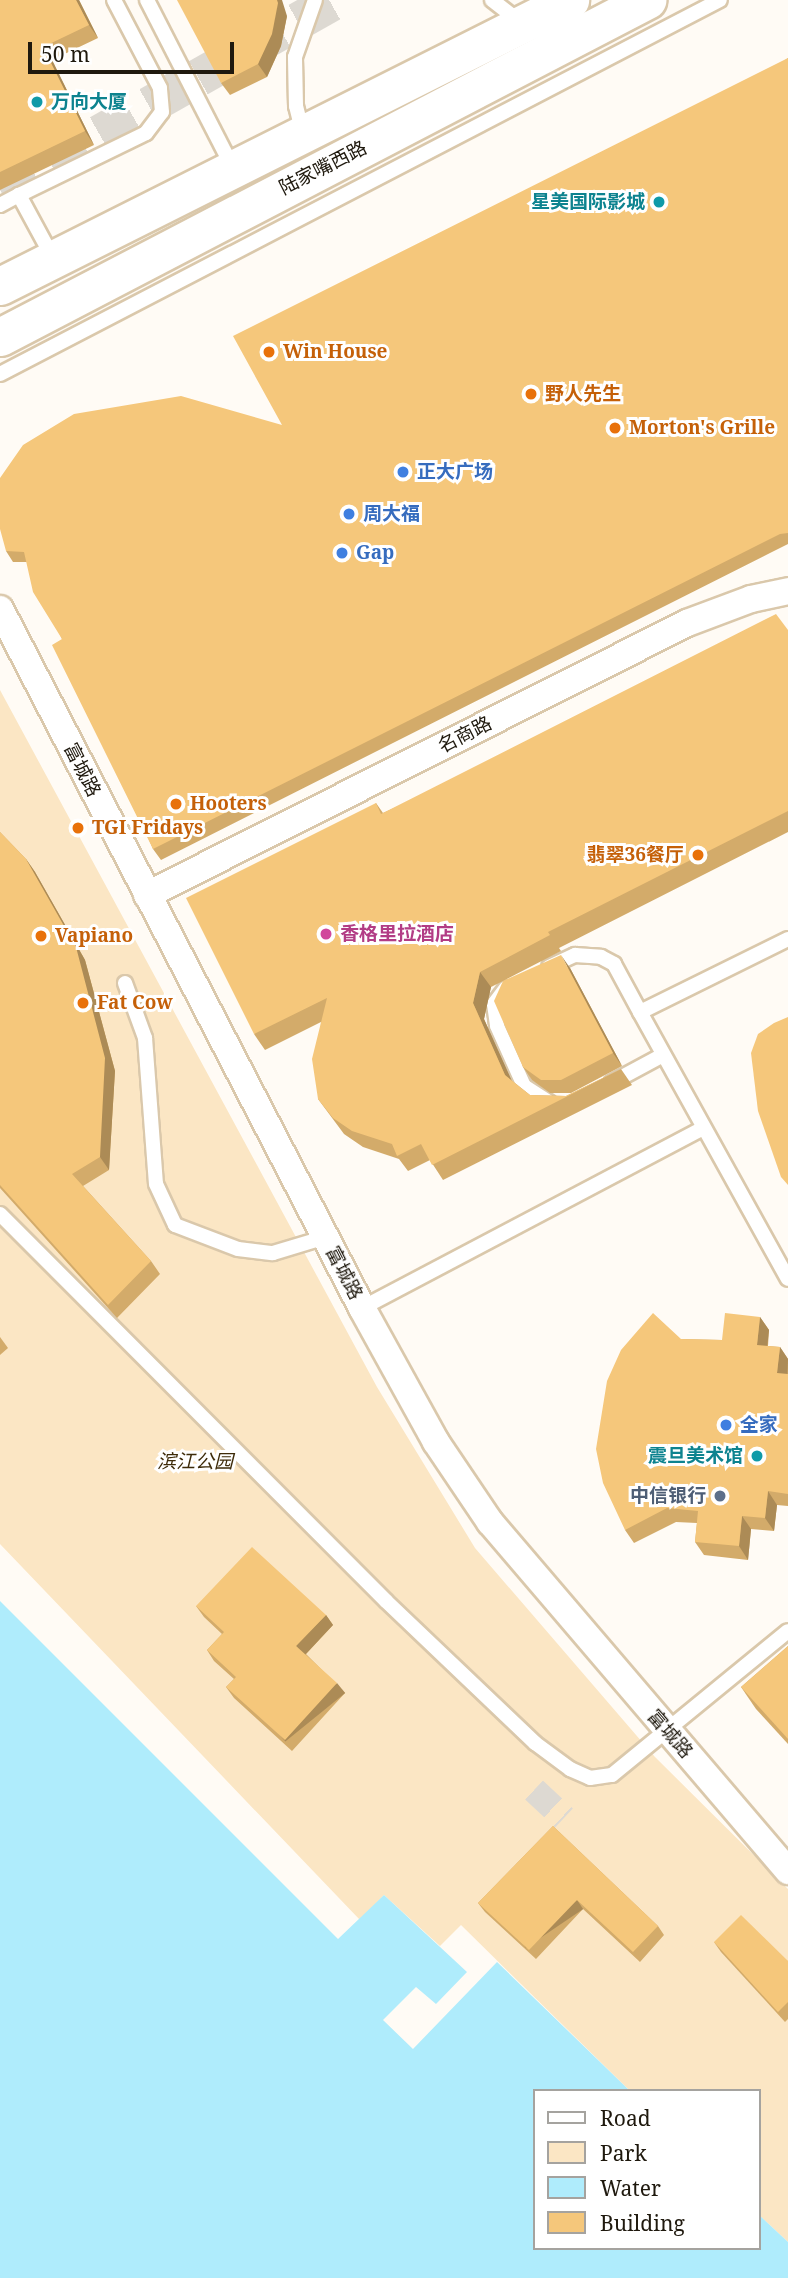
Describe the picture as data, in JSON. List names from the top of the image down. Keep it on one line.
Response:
{"streets":{"street":["陆家嘴西路","名商路","富城路"]},"crossings":[["名商路","富城路"]],"parks":["滨江公园"],"places":["万向大厦","星美国际影城","Win House","野人先生","Morton's Grille","正大广场","周大福","Gap","Hooters","TGI Fridays","翡翠36餐厅","香格里拉酒店","Vapiano","Fat Cow","全家","震旦美术馆","中信银行"],"legend":["Road","Park","Water","Building"],"scale_bar":"50 m"}
